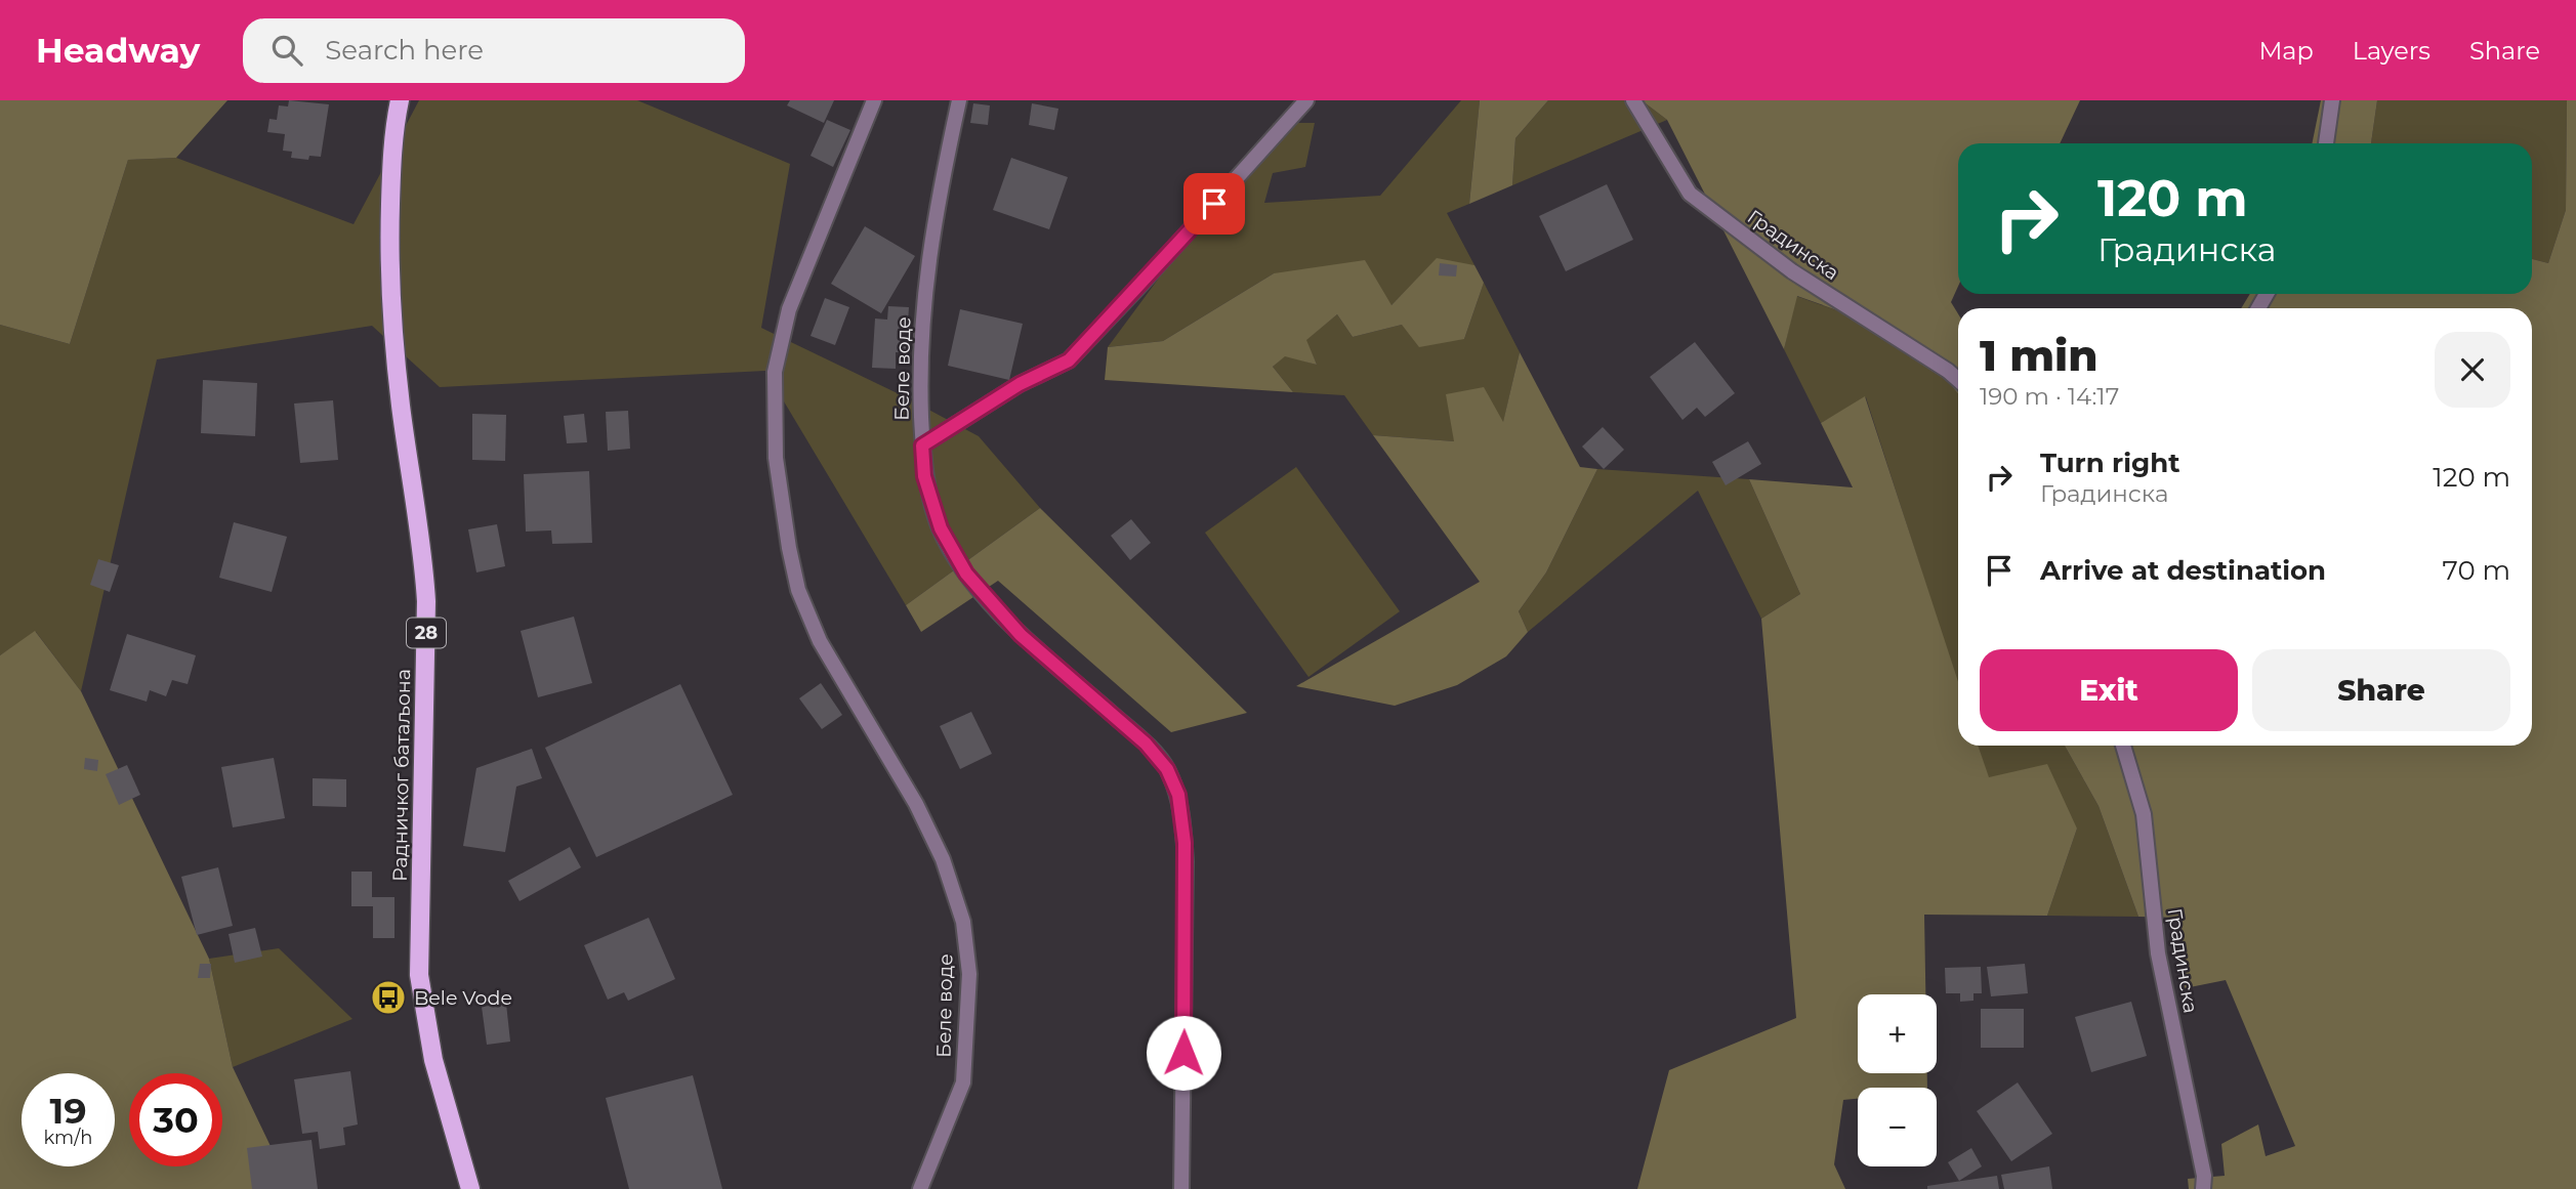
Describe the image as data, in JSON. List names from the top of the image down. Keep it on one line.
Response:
{"streets":{"main road":["28","Радничког батаљона"],"street":["Градинска","Беле воде"]},"places":{"bus stop":["Bele Vode"]},"page":{"header":"Headway","search":"Search here","nav":["Map","Layers","Share"],"turn":["120 m","Градинска"],"heading":["1 min","190 m · 14:17"],"list":[{"name":"Turn right","note":"Градинска","value":"120 m"},{"name":"Arrive at destination","value":"70 m"}],"buttons":["Exit","Share"],"map_buttons":["+","−"],"speed":"19 km/h","limit":"30"}}
